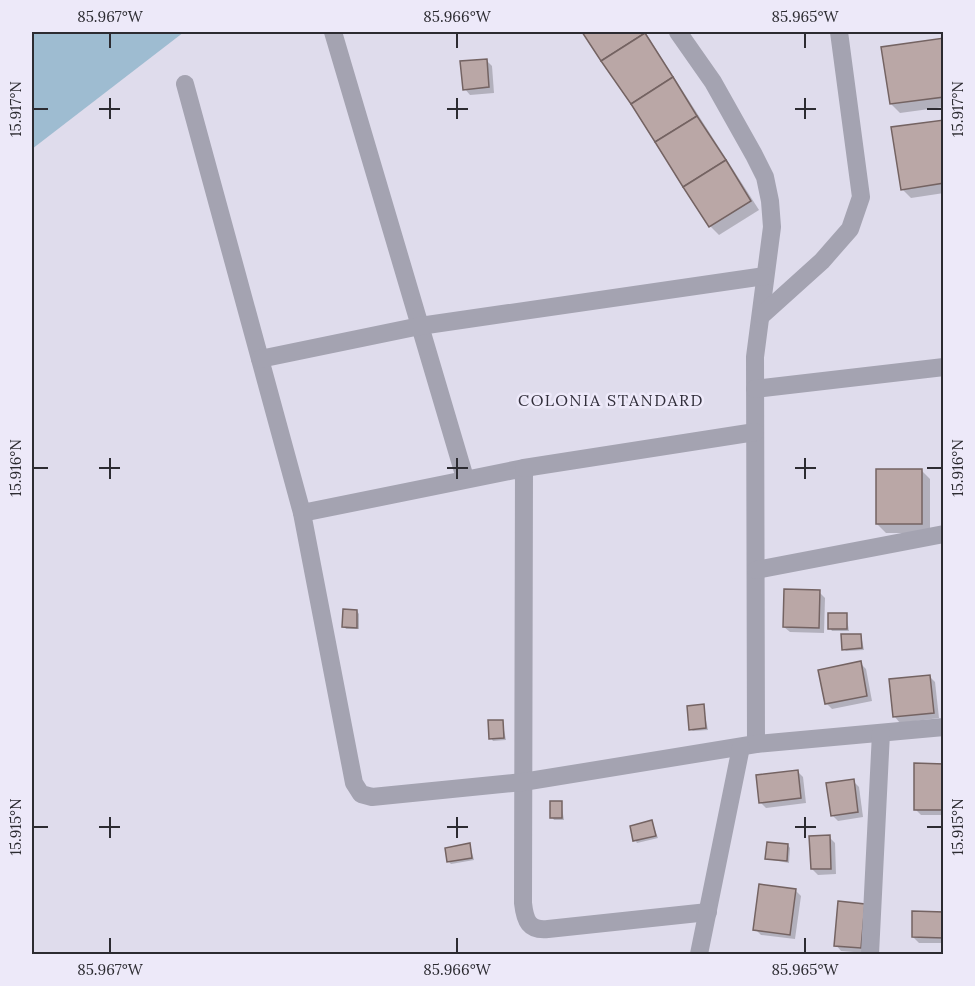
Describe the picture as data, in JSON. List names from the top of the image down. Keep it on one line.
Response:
{"districts":["COLONIA STANDARD"],"coordinates":["85.967°W","85.966°W","85.965°W","15.917°N","15.916°N","15.915°N"]}
